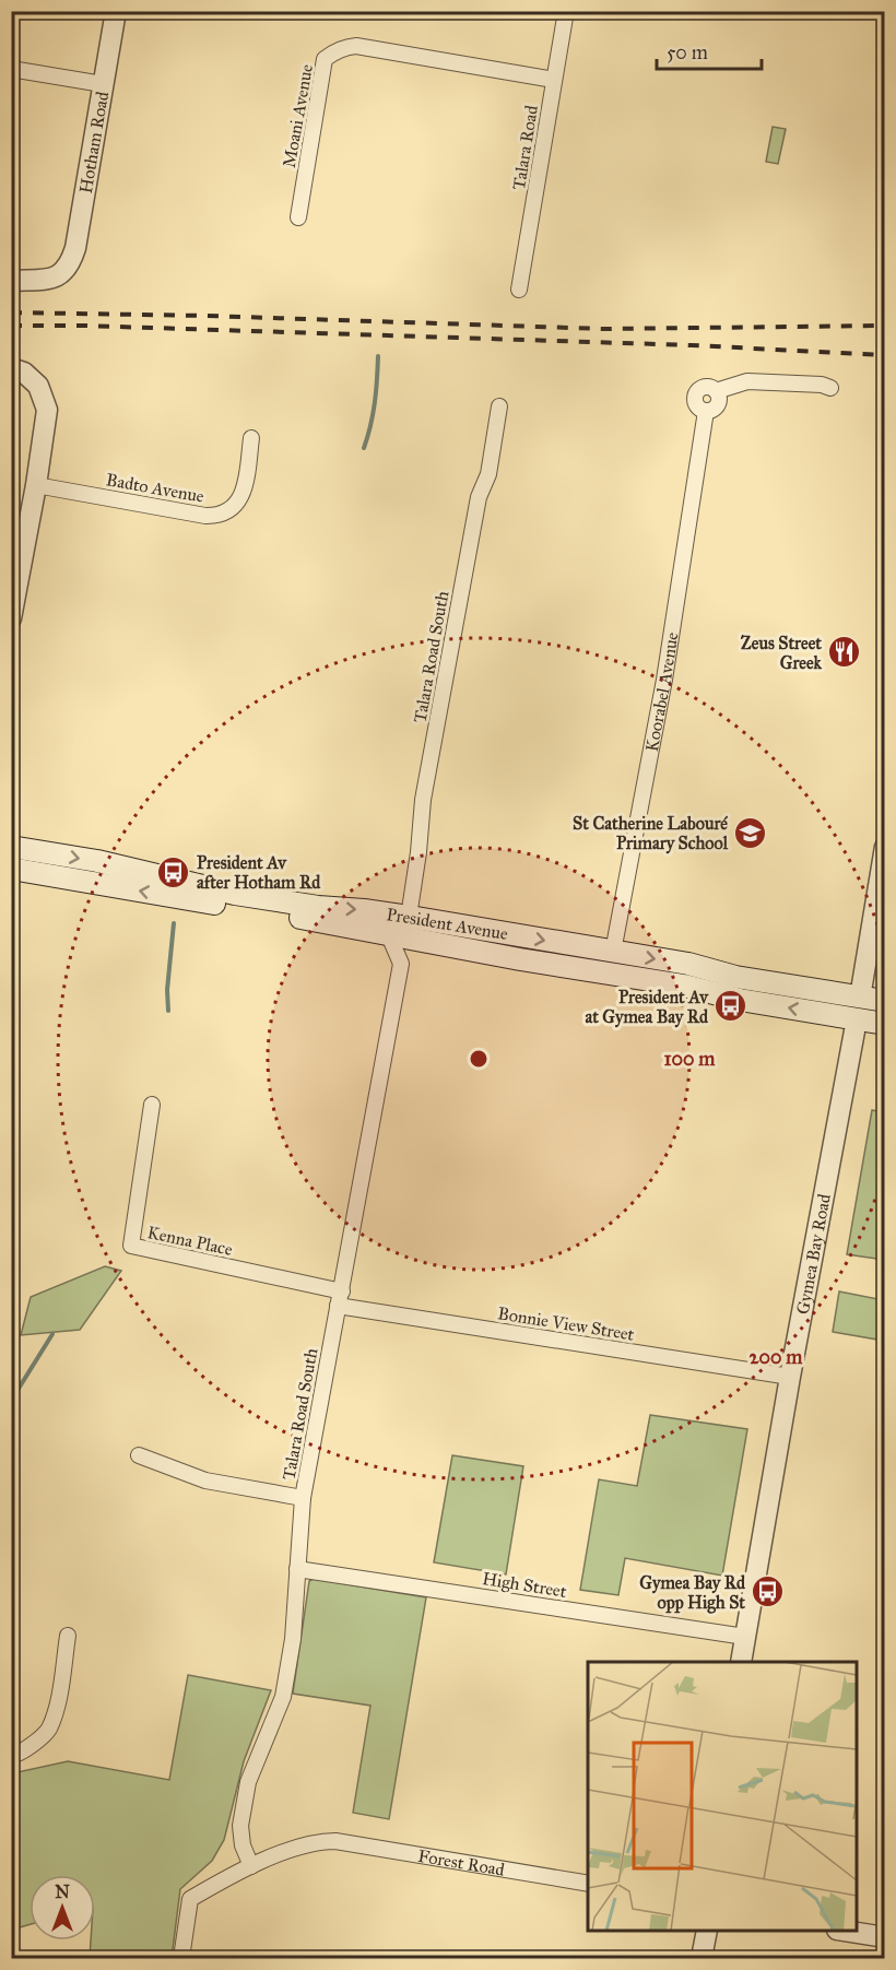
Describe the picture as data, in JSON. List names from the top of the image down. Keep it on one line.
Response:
{"streets":{"main road":["President Avenue","Gymea Bay Road"],"street":["Moani Avenue","Hotham Road","Talara Road","Badto Avenue","Talara Road South","Koorabel Avenue","Kenna Place","Bonnie View Street","High Street","Forest Road"]},"crossings":[["Moani Avenue","Talara Road"],["Talara Road South","President Avenue"],["Talara Road South","Kenna Place"],["Talara Road South","Bonnie View Street"],["Talara Road South","High Street"],["Talara Road South","Forest Road"],["Koorabel Avenue","President Avenue"],["President Avenue","Gymea Bay Road"],["Kenna Place","Bonnie View Street"],["Gymea Bay Road","Bonnie View Street"],["Gymea Bay Road","High Street"]],"places":{"restaurant":["Zeus Street Greek"],"school or university":["St Catherine Labouré Primary School"],"bus stop":["President Av after Hotham Rd","President Av at Gymea Bay Rd","Gymea Bay Rd opp High St"]},"scale_bar":"50 m","north":"top","rings":["100 m","200 m"]}
